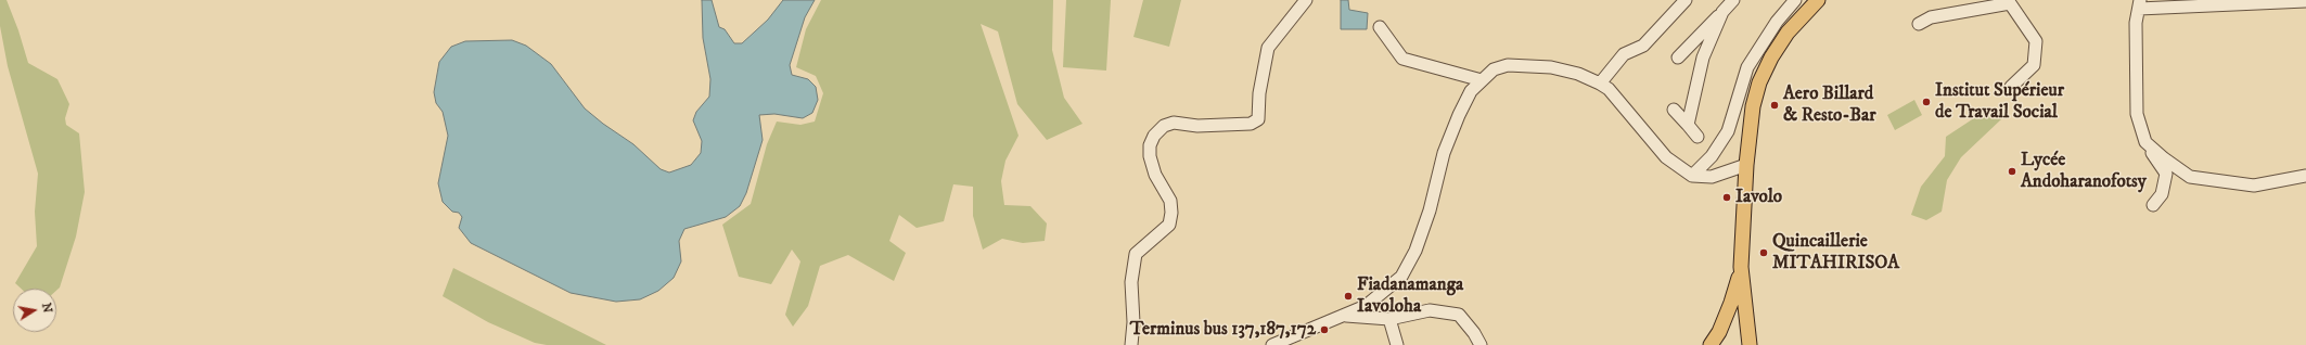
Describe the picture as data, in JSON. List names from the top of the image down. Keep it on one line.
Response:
{"places":["Institut Supérieur de Travail Social","Aero Billard & Resto-Bar","Lycée Andoharanofotsy","Iavolo","Quincaillerie MITAHIRISOA","Fiadanamanga Iavoloha","Terminus bus 137,187,172"],"north":"right"}
